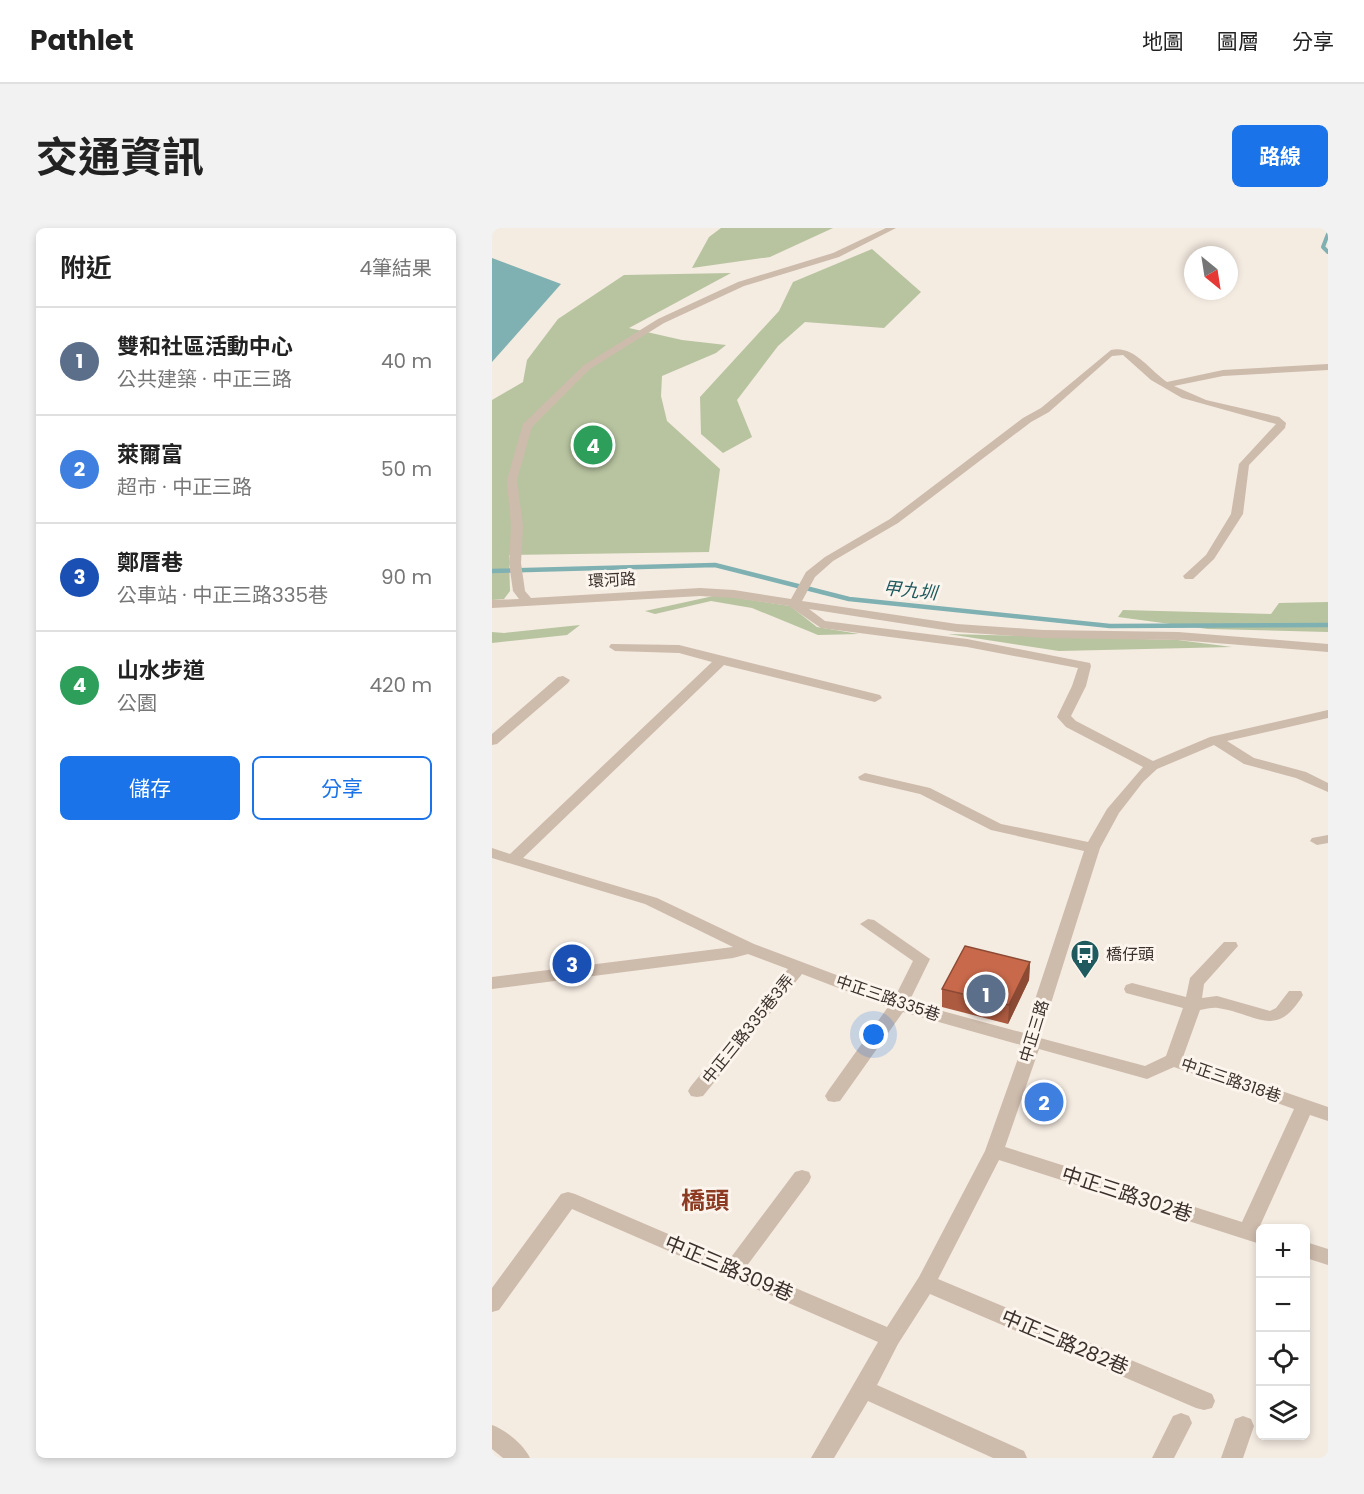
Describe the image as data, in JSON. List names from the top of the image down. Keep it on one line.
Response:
{"streets":{"street":["環河路","中正三路335巷","中正三路335巷3弄","中正三路","中正三路318巷","中正三路302巷","中正三路309巷","中正三路282巷"]},"crossings":[["中正三路335巷","中正三路335巷3弄"],["中正三路335巷","中正三路"],["中正三路335巷","中正三路318巷"],["中正三路","中正三路318巷"],["中正三路","中正三路302巷"],["中正三路","中正三路309巷"],["中正三路","中正三路282巷"]],"districts":["橋頭"],"water":["甲九圳"],"places":{"bus stop":["橋仔頭"]},"north":"bottom right","page":{"header":"Pathlet","nav":["地圖","圖層","分享"],"title":"交通資訊","buttons":["路線",["儲存","分享"]],"heading":["附近","4筆結果"],"list":[{"mark":"1","name":"雙和社區活動中心","note":"公共建築 · 中正三路","value":"40 m"},{"mark":"2","name":"萊爾富","note":"超市 · 中正三路","value":"50 m"},{"mark":"3","name":"鄭厝巷","note":"公車站 · 中正三路335巷","value":"90 m"},{"mark":"4","name":"山水步道","note":"公園","value":"420 m"}],"pins":["4","3","1","2"],"map_buttons":["+","−"]}}
